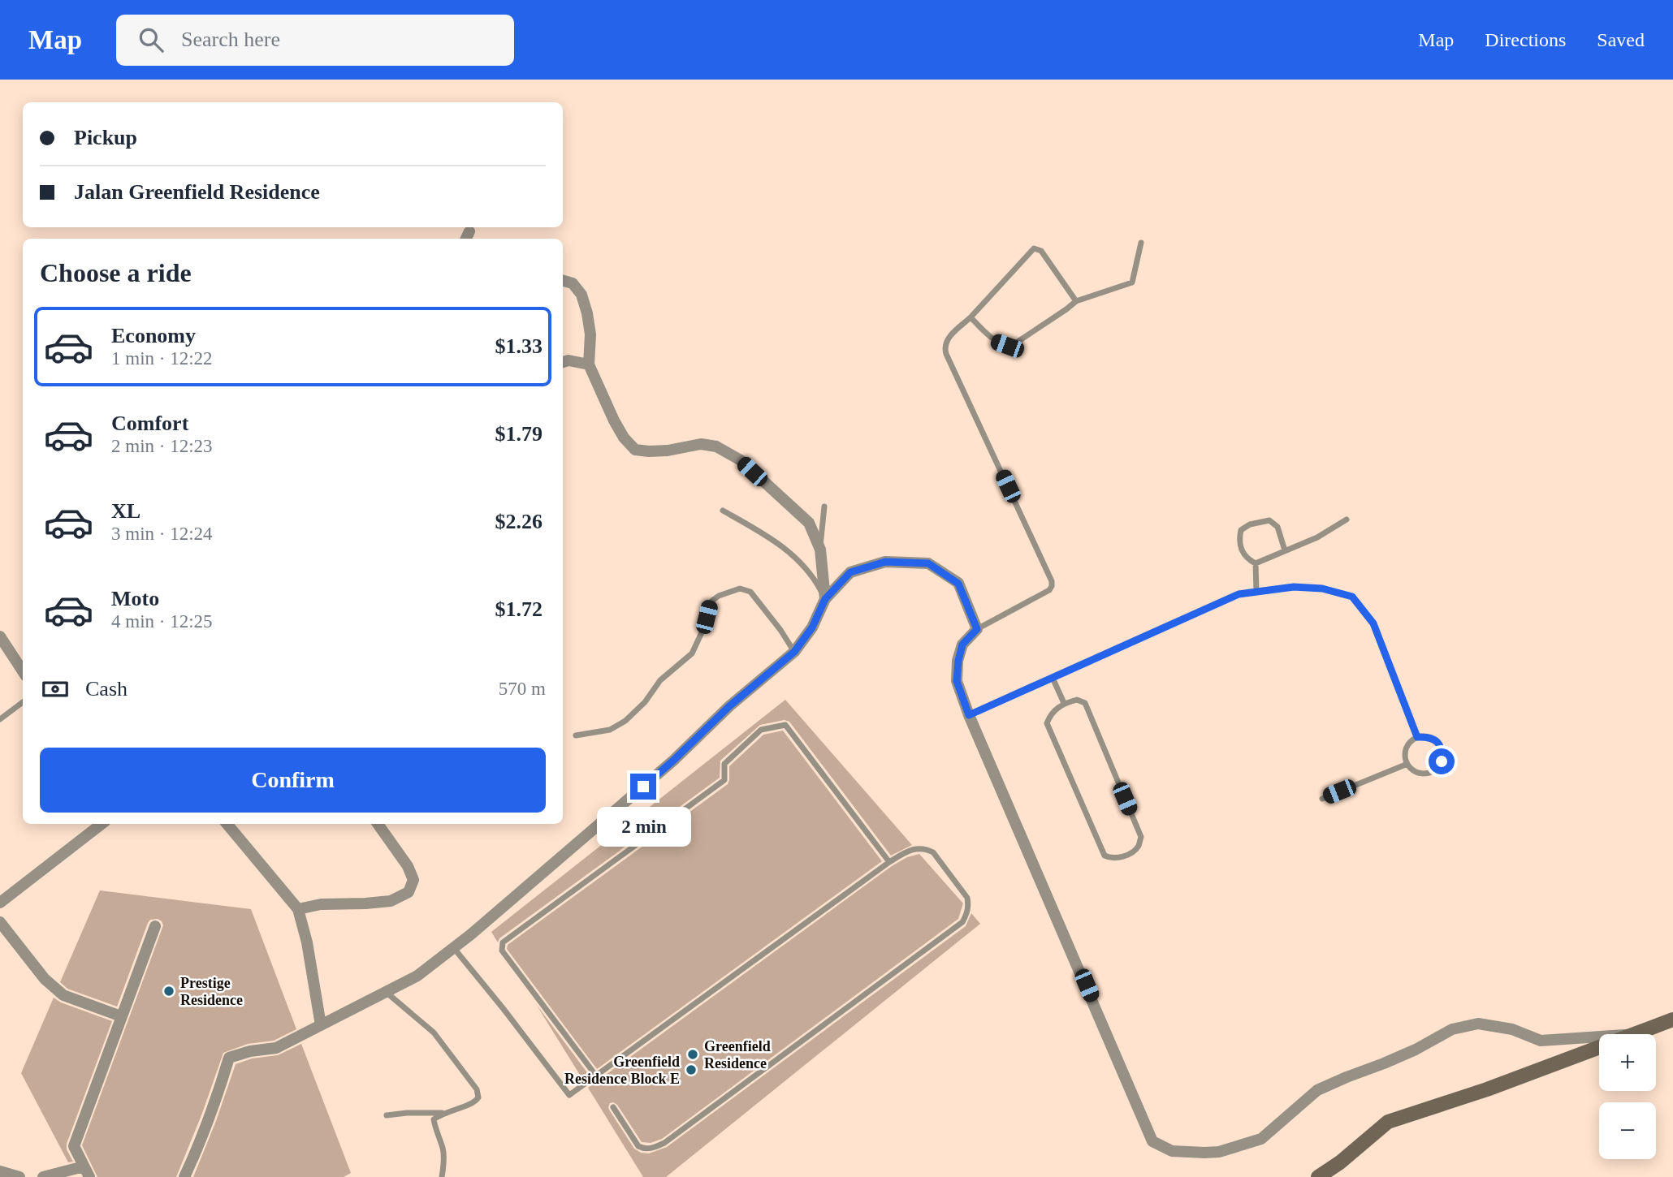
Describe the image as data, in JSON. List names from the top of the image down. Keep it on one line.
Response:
{"places":["Prestige Residence","Greenfield Residence","Greenfield Residence Block E"],"page":{"header":"Map","search":"Search here","nav":["Map","Directions","Saved"],"banner":["Pickup","Jalan Greenfield Residence"],"heading":"Choose a ride","list":[{"name":"Economy","note":"1 min · 12:22","value":"$1.33"},{"name":"Comfort","note":"2 min · 12:23","value":"$1.79"},{"name":"XL","note":"3 min · 12:24","value":"$2.26"},{"name":"Moto","note":"4 min · 12:25","value":"$1.72"}],"pay":["Cash","570 m"],"buttons":"Confirm","bubble":"2 min","map_buttons":["+","−"]}}
